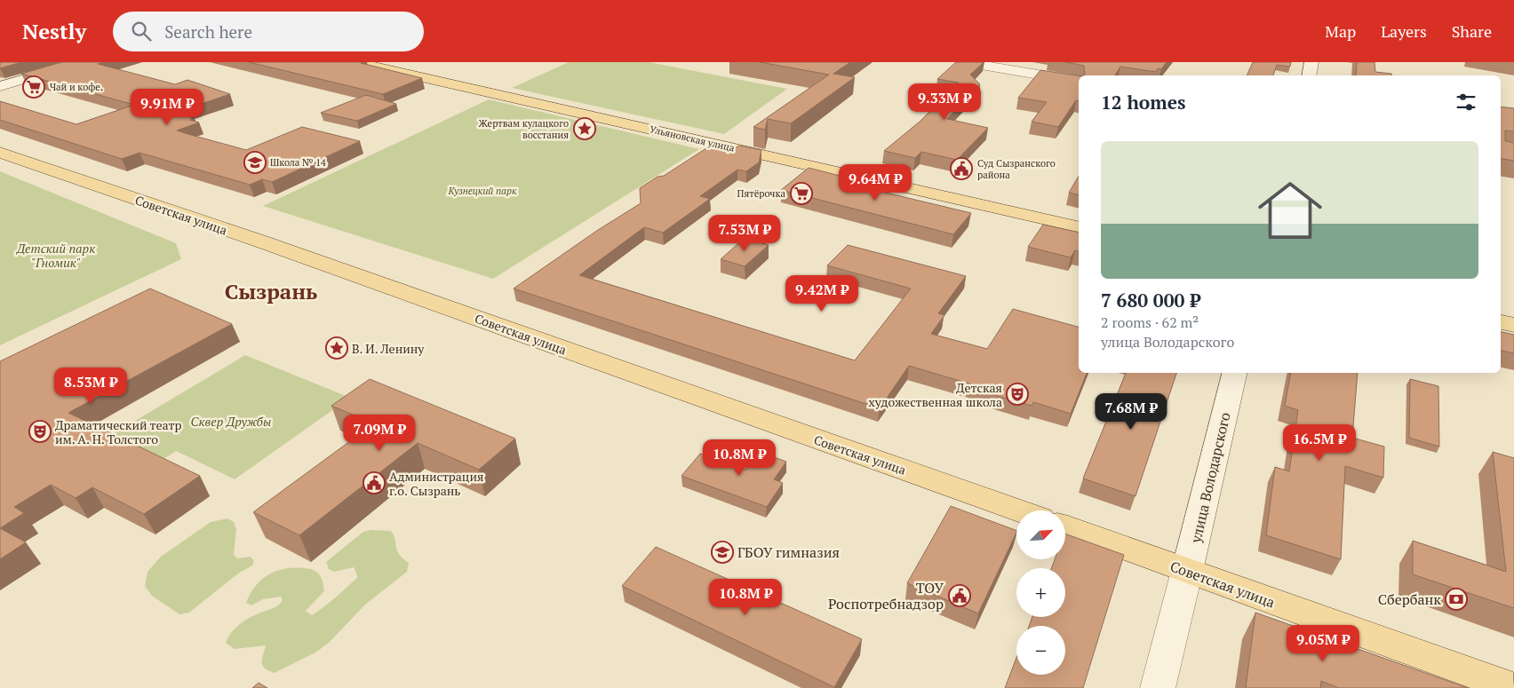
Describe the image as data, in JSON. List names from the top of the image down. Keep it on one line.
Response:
{"streets":{"main road":["Ульяновская улица","Советская улица","улица Володарского"]},"crossings":[["Советская улица","улица Володарского"]],"districts":["Сызрань"],"parks":["Кузнецкий парк","Детский парк \"Гномик\"","Сквер Дружбы"],"places":{"supermarket":["Чай и кофе.","Пятёрочка"],"place":["Жертвам кулацкого восстания","В. И. Ленину"],"school or university":["Школа № 14","ГБОУ гимназия"],"public building":["Суд Сызранского района","Администрация г.о. Сызрань","ТОУ Роспотребнадзор"],"theatre":["Детская художественная школа","Драматический театр им. А. Н. Толстого"],"bank":["Сбербанк"]},"north":"top right","page":{"header":"Nestly","search":"Search here","nav":["Map","Layers","Share"],"heading":"12 homes","price":["9.33M ₽","9.91M ₽","9.64M ₽","7.53M ₽","9.42M ₽","8.53M ₽","7.68M ₽","7.09M ₽","16.5M ₽","10.8M ₽","10.8M ₽","9.05M ₽"],"list":[{"name":"7 680 000 ₽","note":"2 rooms · 62 m² · улица Володарского"}],"map_buttons":["+","−"]}}
